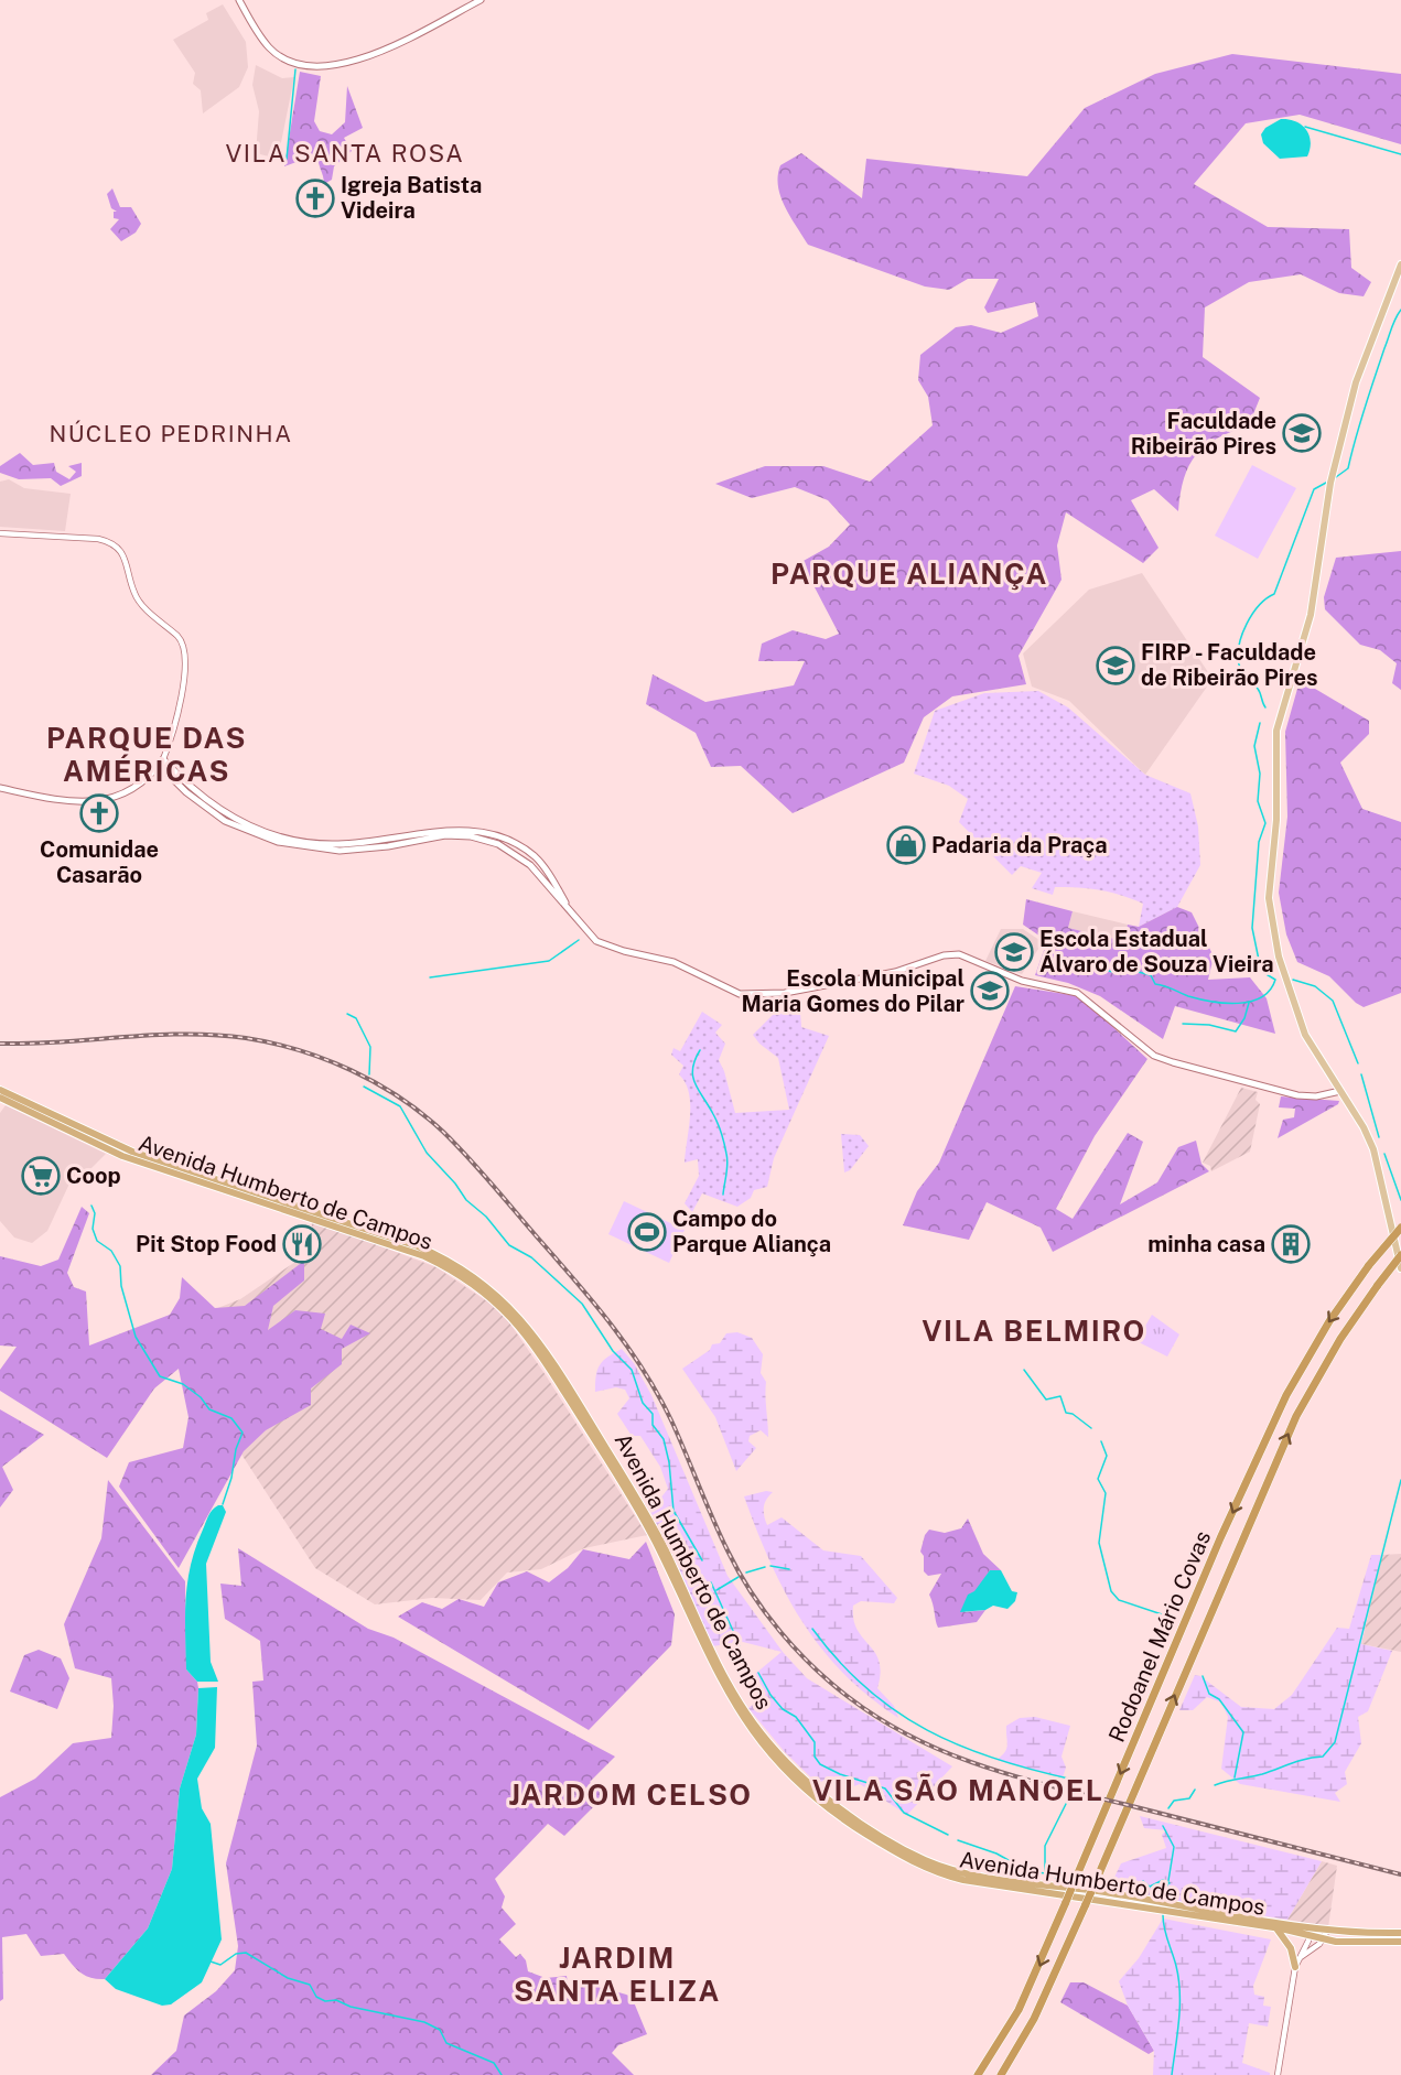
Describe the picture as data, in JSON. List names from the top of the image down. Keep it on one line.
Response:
{"streets":{"highway":["Avenida Humberto de Campos","Rodoanel Mário Covas"]},"districts":["VILA SANTA ROSA","NÚCLEO PEDRINHA","PARQUE ALIANÇA","PARQUE DAS AMÉRICAS","VILA BELMIRO","VILA SÃO MANOEL","JARDOM CELSO","JARDIM SANTA ELIZA"],"places":{"church":["Igreja Batista Videira","Comunidae Casarão"],"school or university":["Faculdade Ribeirão Pires","FIRP - Faculdade de Ribeirão Pires","Escola Estadual Álvaro de Souza Vieira","Escola Municipal Maria Gomes do Pilar"],"shop":["Padaria da Praça"],"supermarket":["Coop"],"sports":["Campo do Parque Aliança"],"restaurant":["Pit Stop Food"],"building":["minha casa"]}}
